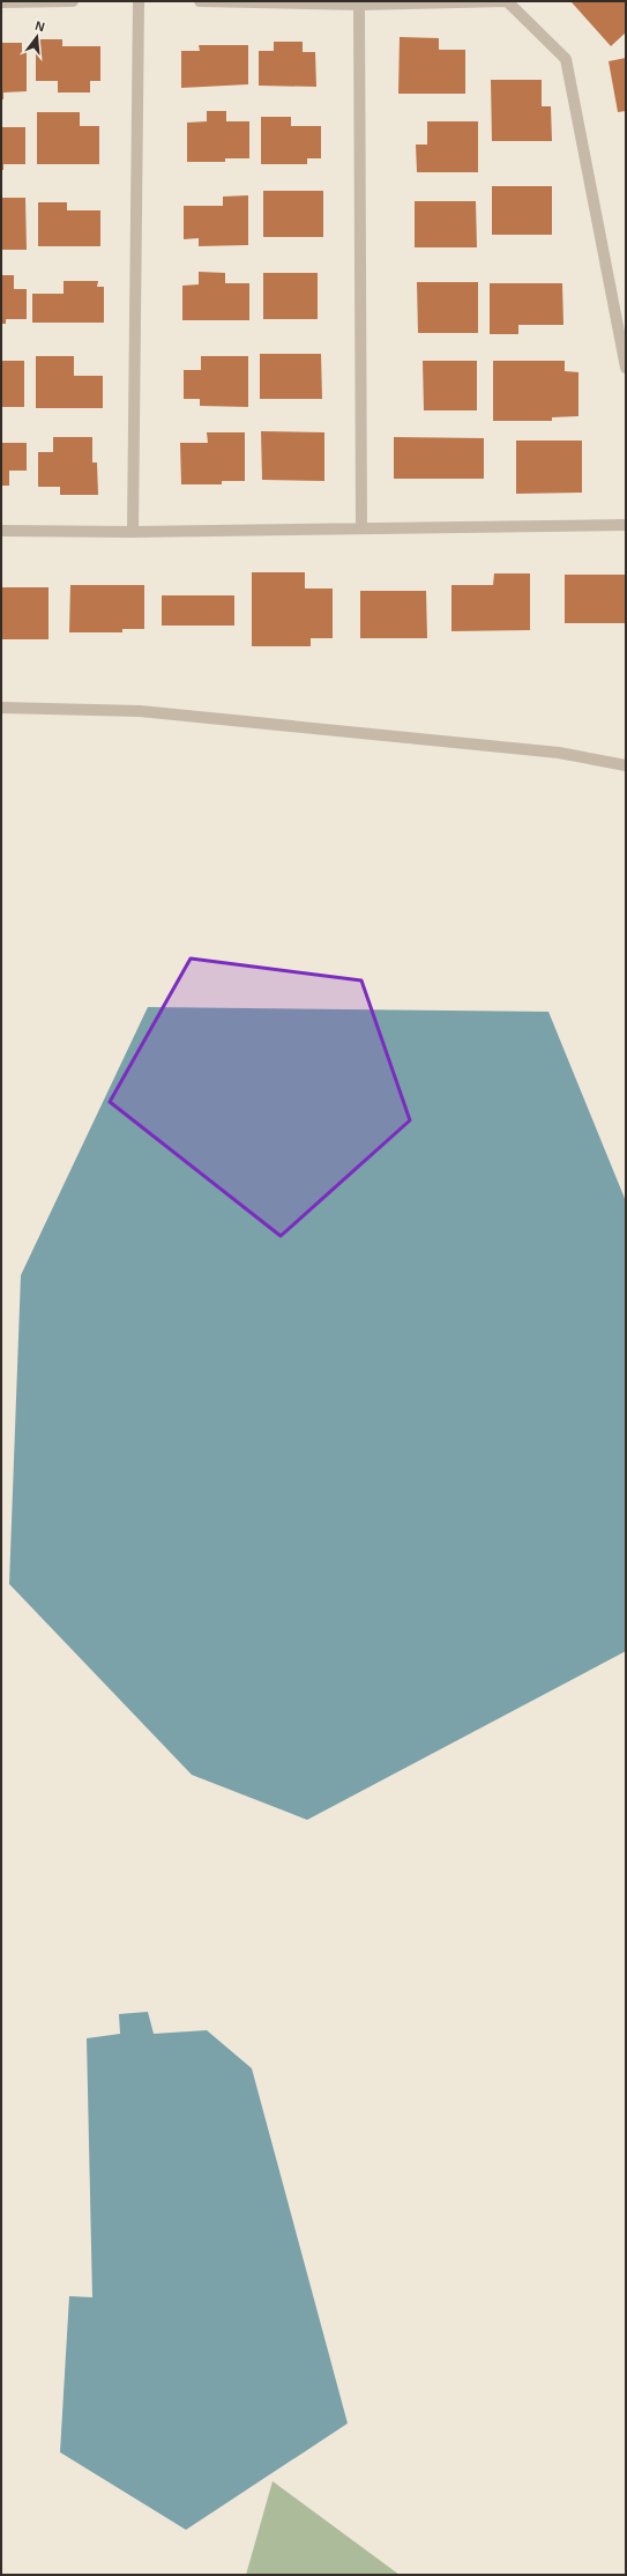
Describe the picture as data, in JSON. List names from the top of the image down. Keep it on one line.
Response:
{"north":"top"}
